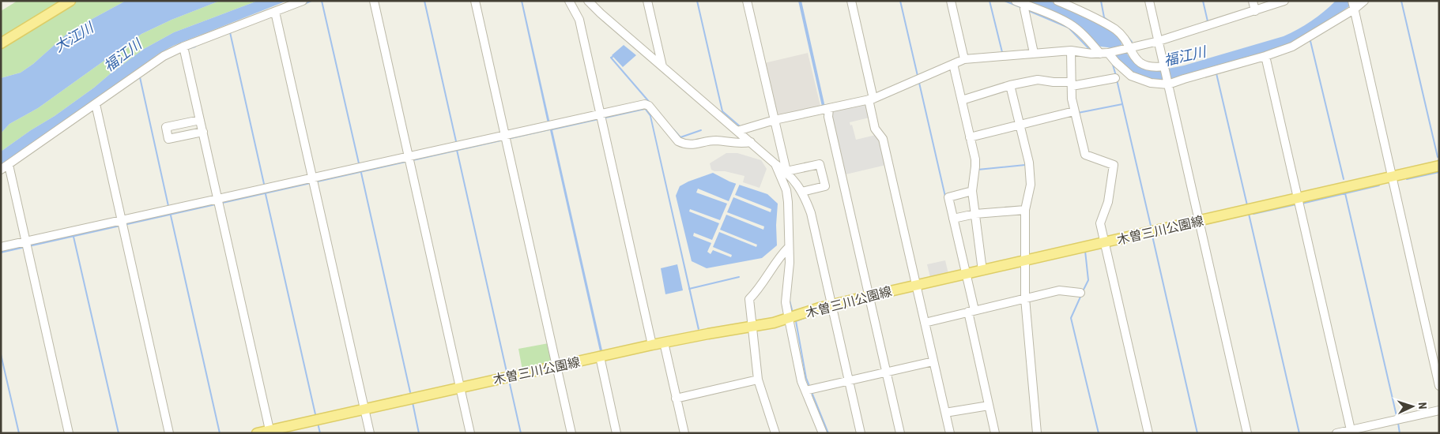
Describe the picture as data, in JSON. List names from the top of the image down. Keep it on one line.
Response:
{"streets":{"main road":["木曽三川公園線"]},"water":["大江川","福江川"],"north":"right"}
